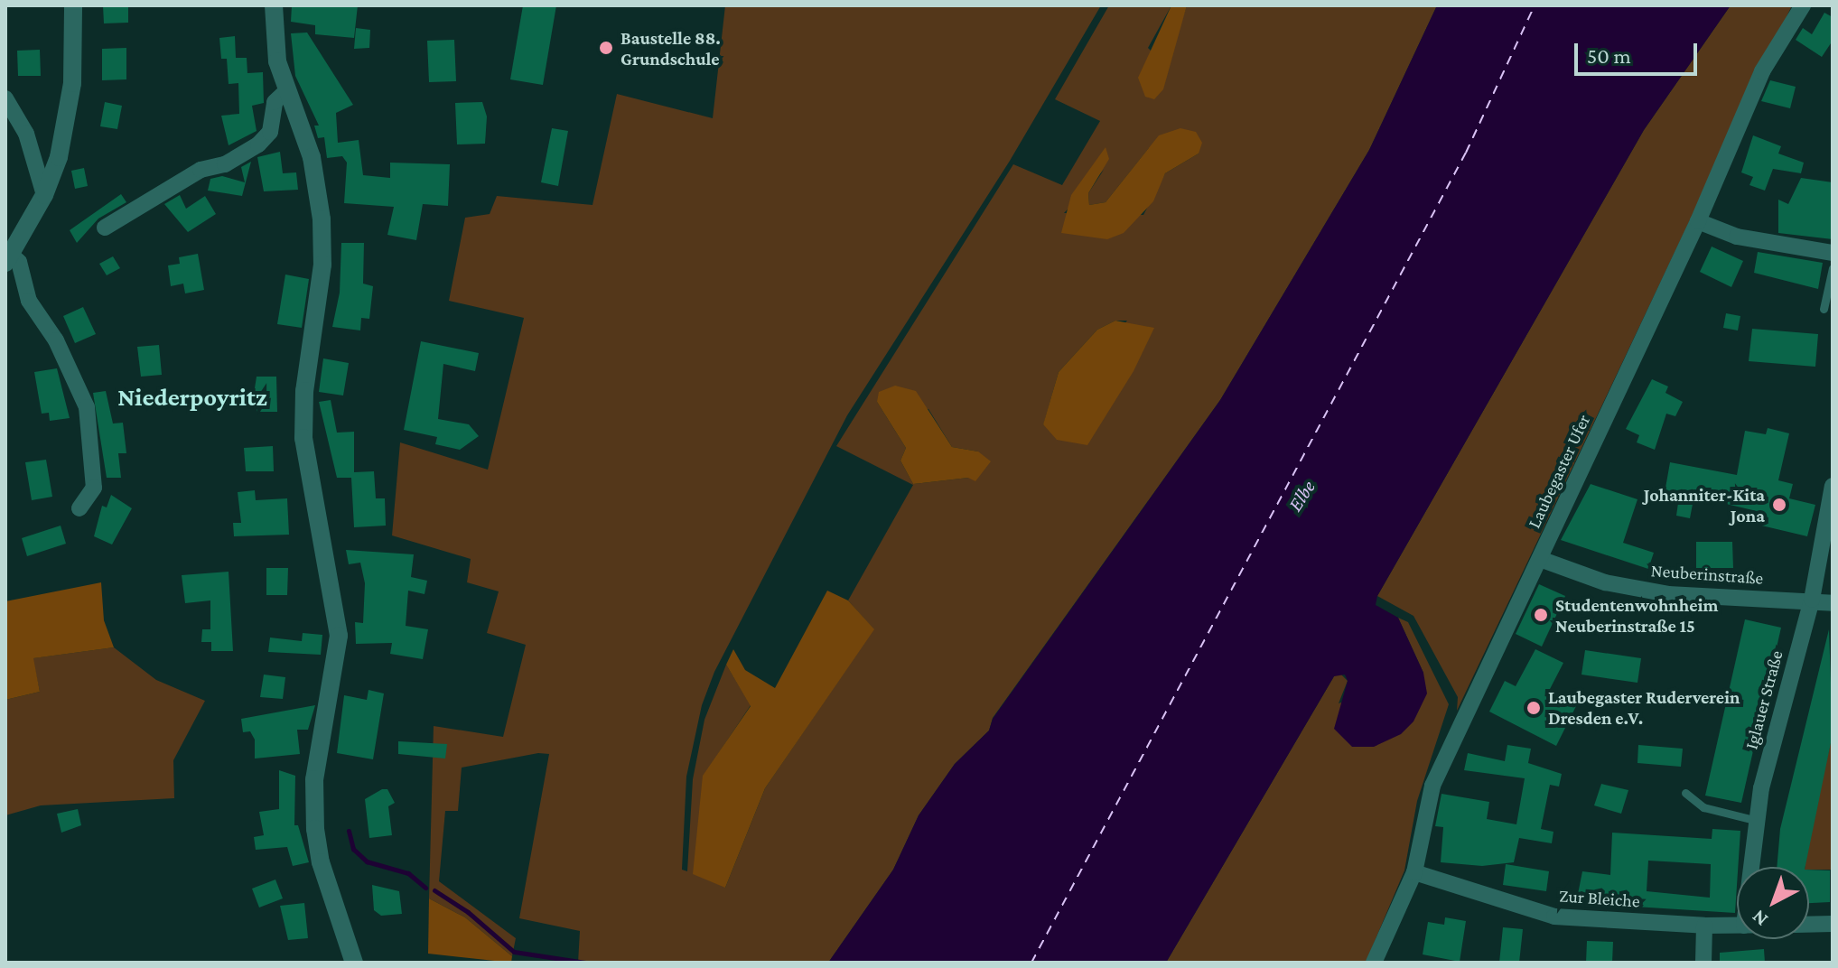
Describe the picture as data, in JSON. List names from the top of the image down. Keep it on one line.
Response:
{"streets":{"street":["Laubegaster Ufer","Neuberinstraße","Iglauer Straße","Zur Bleiche"]},"crossings":[["Laubegaster Ufer","Neuberinstraße"],["Laubegaster Ufer","Zur Bleiche"],["Neuberinstraße","Iglauer Straße"]],"districts":["Niederpoyritz"],"water":["Elbe"],"places":["Baustelle 88. Grundschule","Johanniter-Kita Jona","Studentenwohnheim Neuberinstraße 15","Laubegaster Ruderverein Dresden e.V."],"scale_bar":"50 m","north":"bottom left"}
